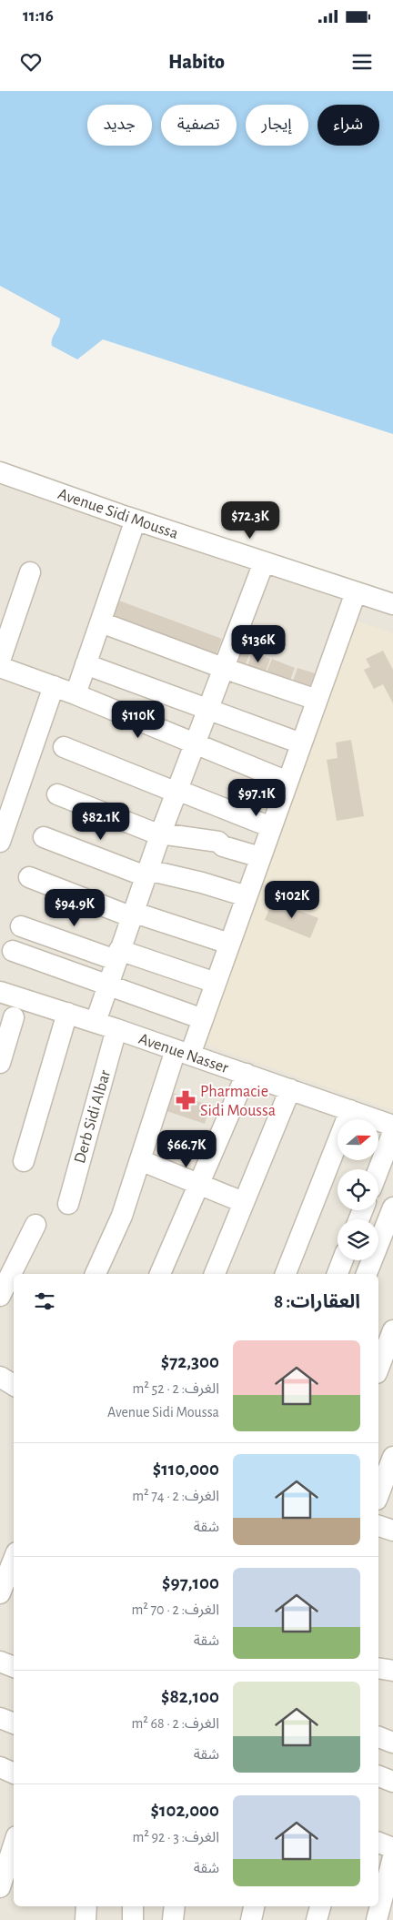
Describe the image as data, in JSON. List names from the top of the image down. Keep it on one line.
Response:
{"streets":{"street":["Avenue Sidi Moussa","Avenue Nasser","Derb Sidi Albar"]},"crossings":[["Avenue Nasser","Derb Sidi Albar"]],"places":{"pharmacy":["Pharmacie Sidi Moussa"]},"north":"right","page":{"status":"11:16","header":"Habito","chip":["شراء","إيجار","تصفية","جديد"],"price":["$72.3K","$136K","$110K","$97.1K","$82.1K","$102K","$94.9K","$66.7K"],"heading":"العقارات: 8","list":[{"name":"$72,300","note":"الغرف: 2 · 52 m² · Avenue Sidi Moussa"},{"name":"$110,000","note":"الغرف: 2 · 74 m² · شقة"},{"name":"$97,100","note":"الغرف: 2 · 70 m² · شقة"},{"name":"$82,100","note":"الغرف: 2 · 68 m² · شقة"},{"name":"$102,000","note":"الغرف: 3 · 92 m² · شقة"}]}}
